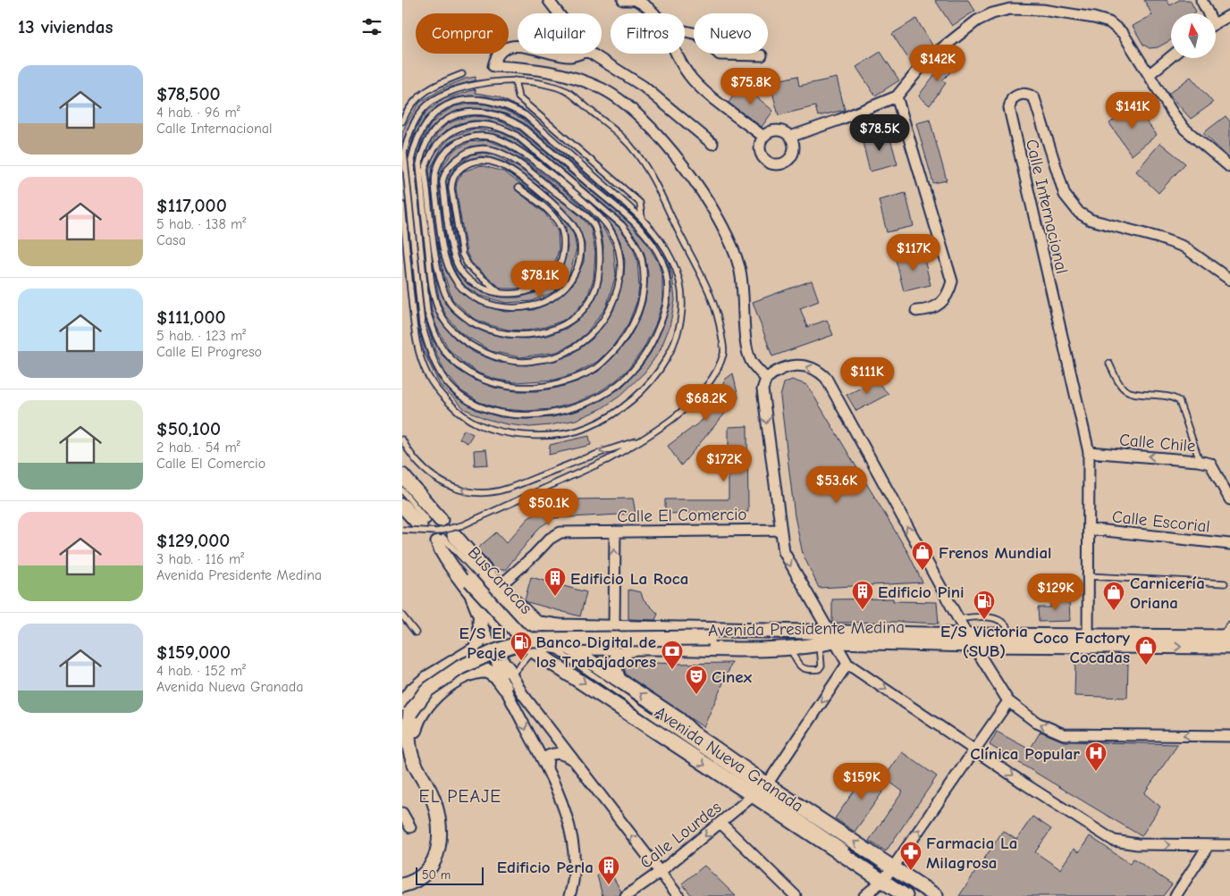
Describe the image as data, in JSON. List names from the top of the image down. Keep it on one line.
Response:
{"streets":{"street":["Calle Internacional","Calle Chile","Calle El Comercio","Calle Escorial","Avenida Presidente Medina","Avenida Nueva Granada","Calle Lourdes"],"lane":["BusCaracas"]},"crossings":[["Calle Internacional","Calle Chile"],["Calle Internacional","Calle Escorial"],["Calle Internacional","Avenida Presidente Medina"],["BusCaracas","Avenida Presidente Medina"],["BusCaracas","Avenida Nueva Granada"],["BusCaracas","Calle Lourdes"],["Avenida Presidente Medina","Avenida Nueva Granada"],["Avenida Nueva Granada","Calle Lourdes"]],"one_way":["Calle Chile","Calle Lourdes"],"districts":["EL PEAJE"],"places":{"shop":["Frenos Mundial","Carnicería Oriana","Coco Factory Cocadas"],"building":["Edificio La Roca","Edificio Pini","Edificio Perla"],"fuel station":["E/S Victoria (SUB)","E/S El Peaje"],"bank":["Banco Digital de los Trabajadores"],"theatre":["Cinex"],"hospital":["Clínica Popular"],"pharmacy":["Farmacia La Milagrosa"]},"scale_bar":"50 m","north":"top","page":{"heading":"13 viviendas","chip":["Comprar","Alquilar","Filtros","Nuevo"],"price":["$142K","$75.8K","$141K","$78.5K","$117K","$78.1K","$111K","$68.2K","$172K","$53.6K","$50.1K","$129K","$159K"],"list":[{"name":"$78,500","note":"4 hab. · 96 m² · Calle Internacional"},{"name":"$117,000","note":"5 hab. · 138 m² · Casa"},{"name":"$111,000","note":"5 hab. · 123 m² · Calle El Progreso"},{"name":"$50,100","note":"2 hab. · 54 m² · Calle El Comercio"},{"name":"$129,000","note":"3 hab. · 116 m² · Avenida Presidente Medina"},{"name":"$159,000","note":"4 hab. · 152 m² · Avenida Nueva Granada"}],"scale":"50 m"}}
